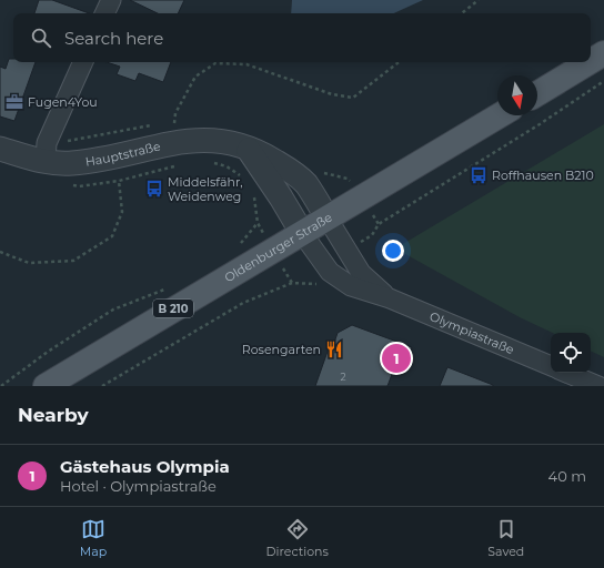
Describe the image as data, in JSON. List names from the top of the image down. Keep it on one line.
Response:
{"streets":{"main road":["Oldenburger Straße","B 210"],"street":["Hauptstraße","Olympiastraße"]},"crossings":[["Hauptstraße","Oldenburger Straße"],["Hauptstraße","Olympiastraße"],["Oldenburger Straße","Olympiastraße"]],"places":{"office":["Fugen4You"],"bus stop":["Roffhausen B210","Middelsfähr, Weidenweg"],"restaurant":["Rosengarten"]},"house_numbers":["2"],"north":"bottom","page":{"search":"Search here","pins":"1","heading":"Nearby","list":[{"mark":"1","name":"Gästehaus Olympia","note":"Hotel · Olympiastraße","value":"40 m"}],"nav":["Map","Directions","Saved"]}}
